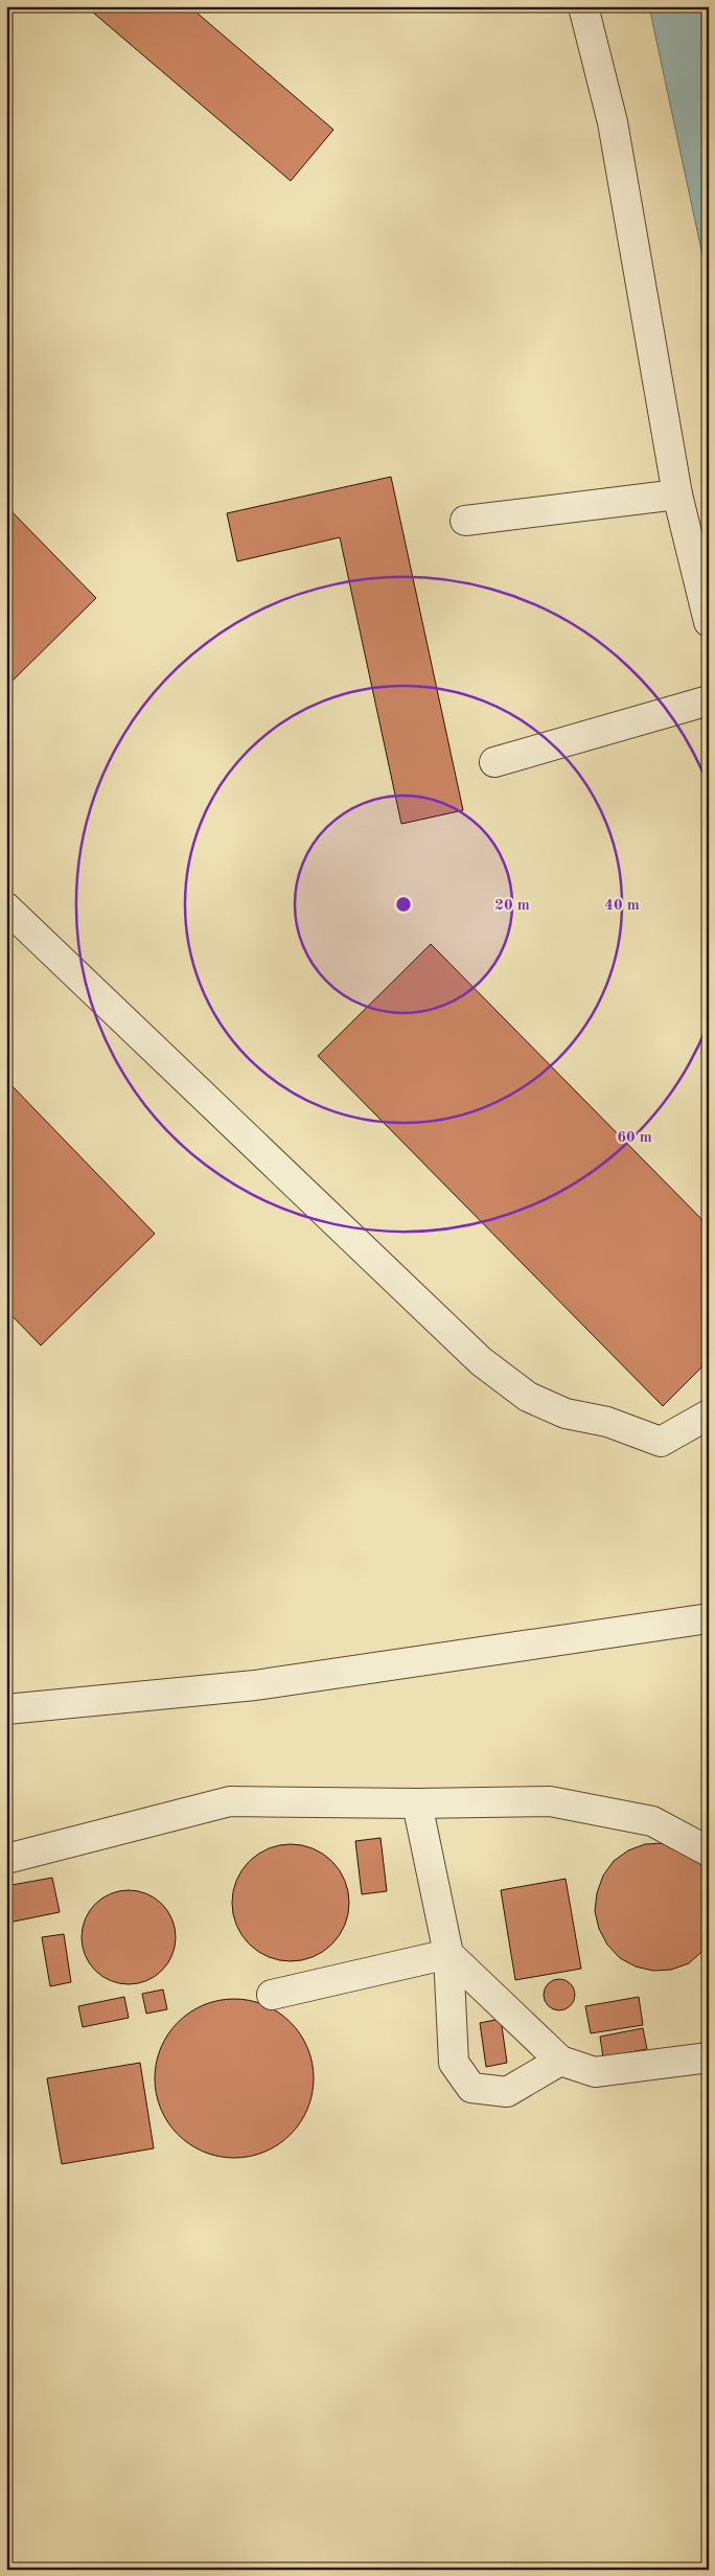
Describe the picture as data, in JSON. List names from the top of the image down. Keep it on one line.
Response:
{"rings":["20 m","40 m","60 m"]}
